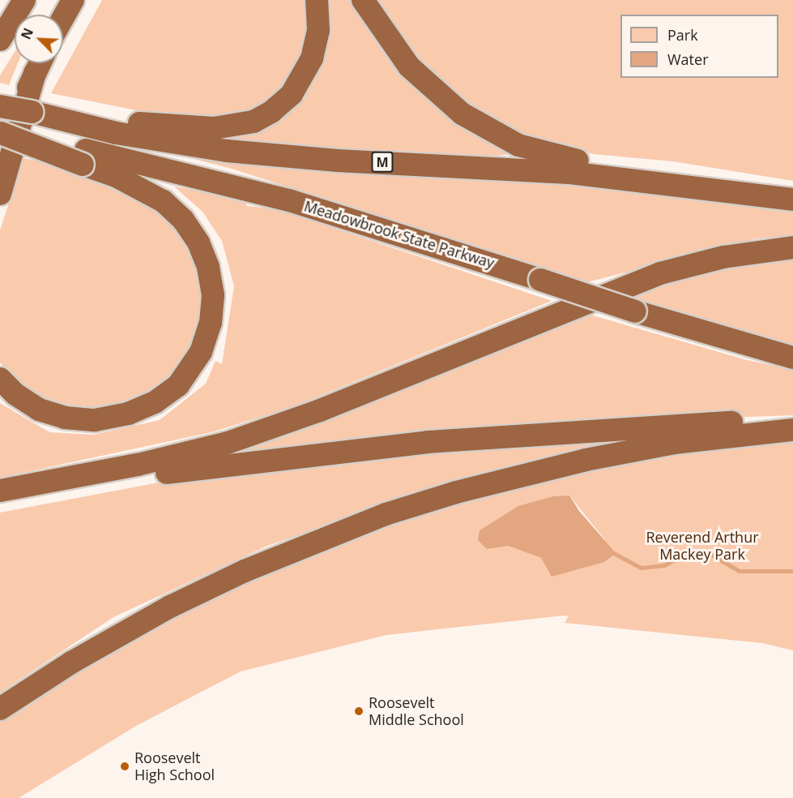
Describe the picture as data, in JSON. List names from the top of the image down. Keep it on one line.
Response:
{"streets":{"highway":["M","Meadowbrook State Parkway"]},"parks":["Reverend Arthur Mackey Park"],"places":["Roosevelt Middle School","Roosevelt High School"],"legend":["Park","Water"],"north":"top left"}
